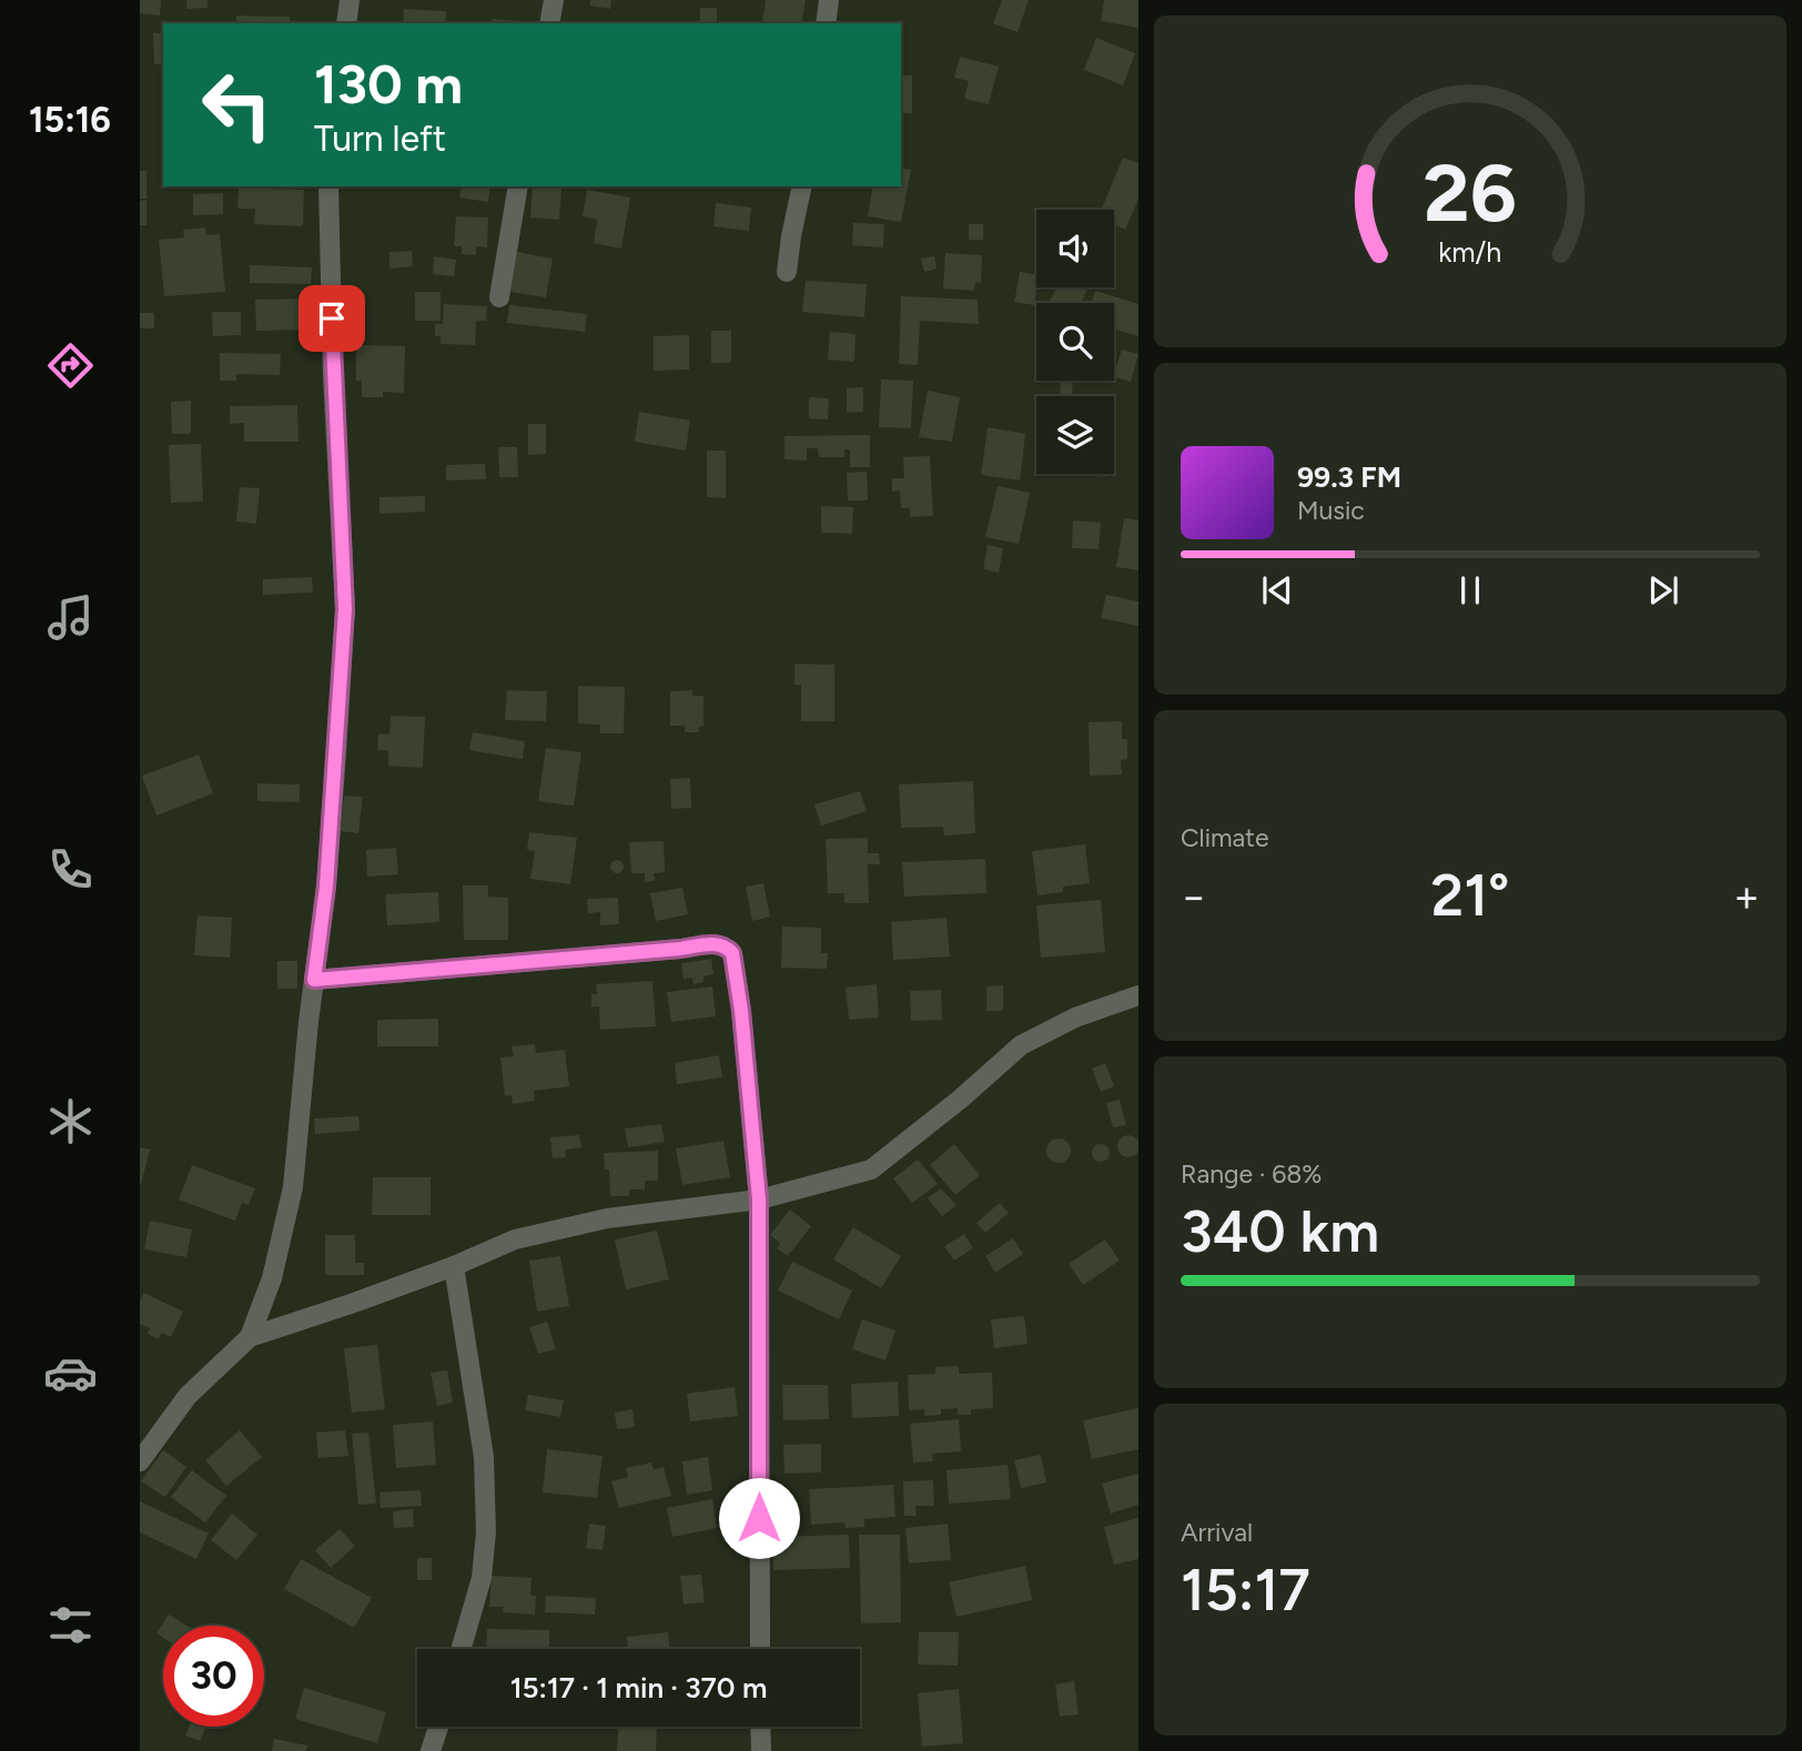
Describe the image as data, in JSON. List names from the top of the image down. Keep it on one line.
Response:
{"page":{"tabs":"15:16","turn":["130 m","Turn left"],"song":["99.3 FM","Music"],"tile":["Climate",["Range · 68%","340 km"],["Arrival","15:17"]],"heat":["−","21°","+"],"limit":"30","trip":"15:17 · 1 min · 370 m","gauge":["26","km/h"]}}
